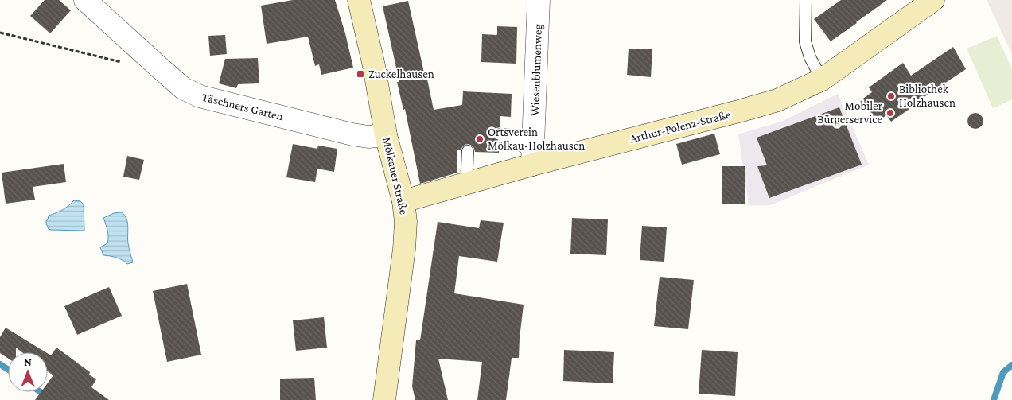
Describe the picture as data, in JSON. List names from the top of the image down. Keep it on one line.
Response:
{"streets":{"street":["Wiesenblumenweg","Täschners Garten","Arthur-Polenz-Straße","Mölkauer Straße"]},"crossings":[["Wiesenblumenweg","Arthur-Polenz-Straße"],["Täschners Garten","Mölkauer Straße"],["Arthur-Polenz-Straße","Mölkauer Straße"]],"places":{"transit":["Zuckelhausen"],"other":["Bibliothek Holzhausen","Mobiler Bürgerservice","Ortsverein Mölkau-Holzhausen"]},"north":"top"}
